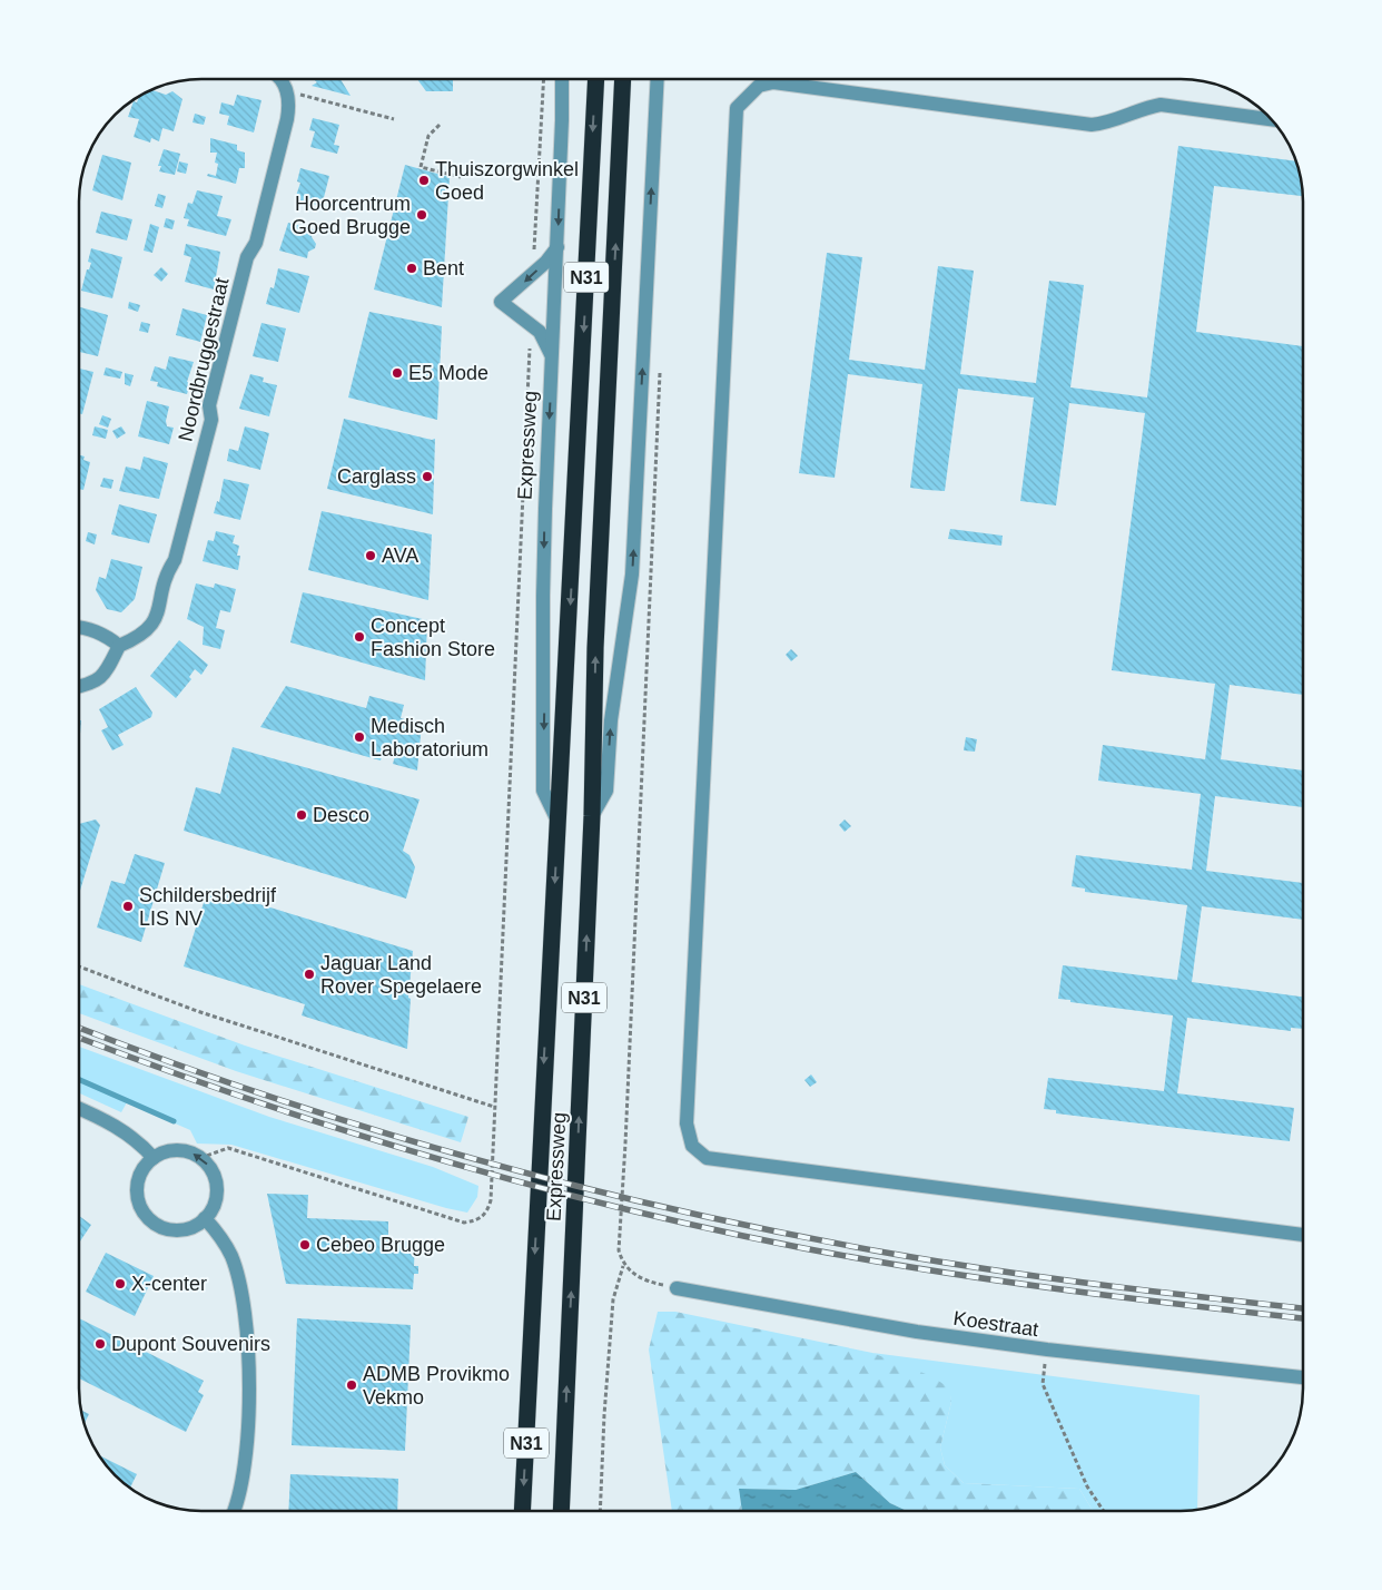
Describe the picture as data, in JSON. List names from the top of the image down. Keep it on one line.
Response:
{"streets":{"highway":["N31","Expressweg"],"street":["Noordbruggestraat","Koestraat"]},"places":["Thuiszorgwinkel Goed","Hoorcentrum Goed Brugge","Bent","E5 Mode","Carglass","AVA","Concept Fashion Store","Medisch Laboratorium","Desco","Schildersbedrijf LIS NV","Jaguar Land Rover Spegelaere","Cebeo Brugge","X-center","Dupont Souvenirs","ADMB Provikmo Vekmo"]}
